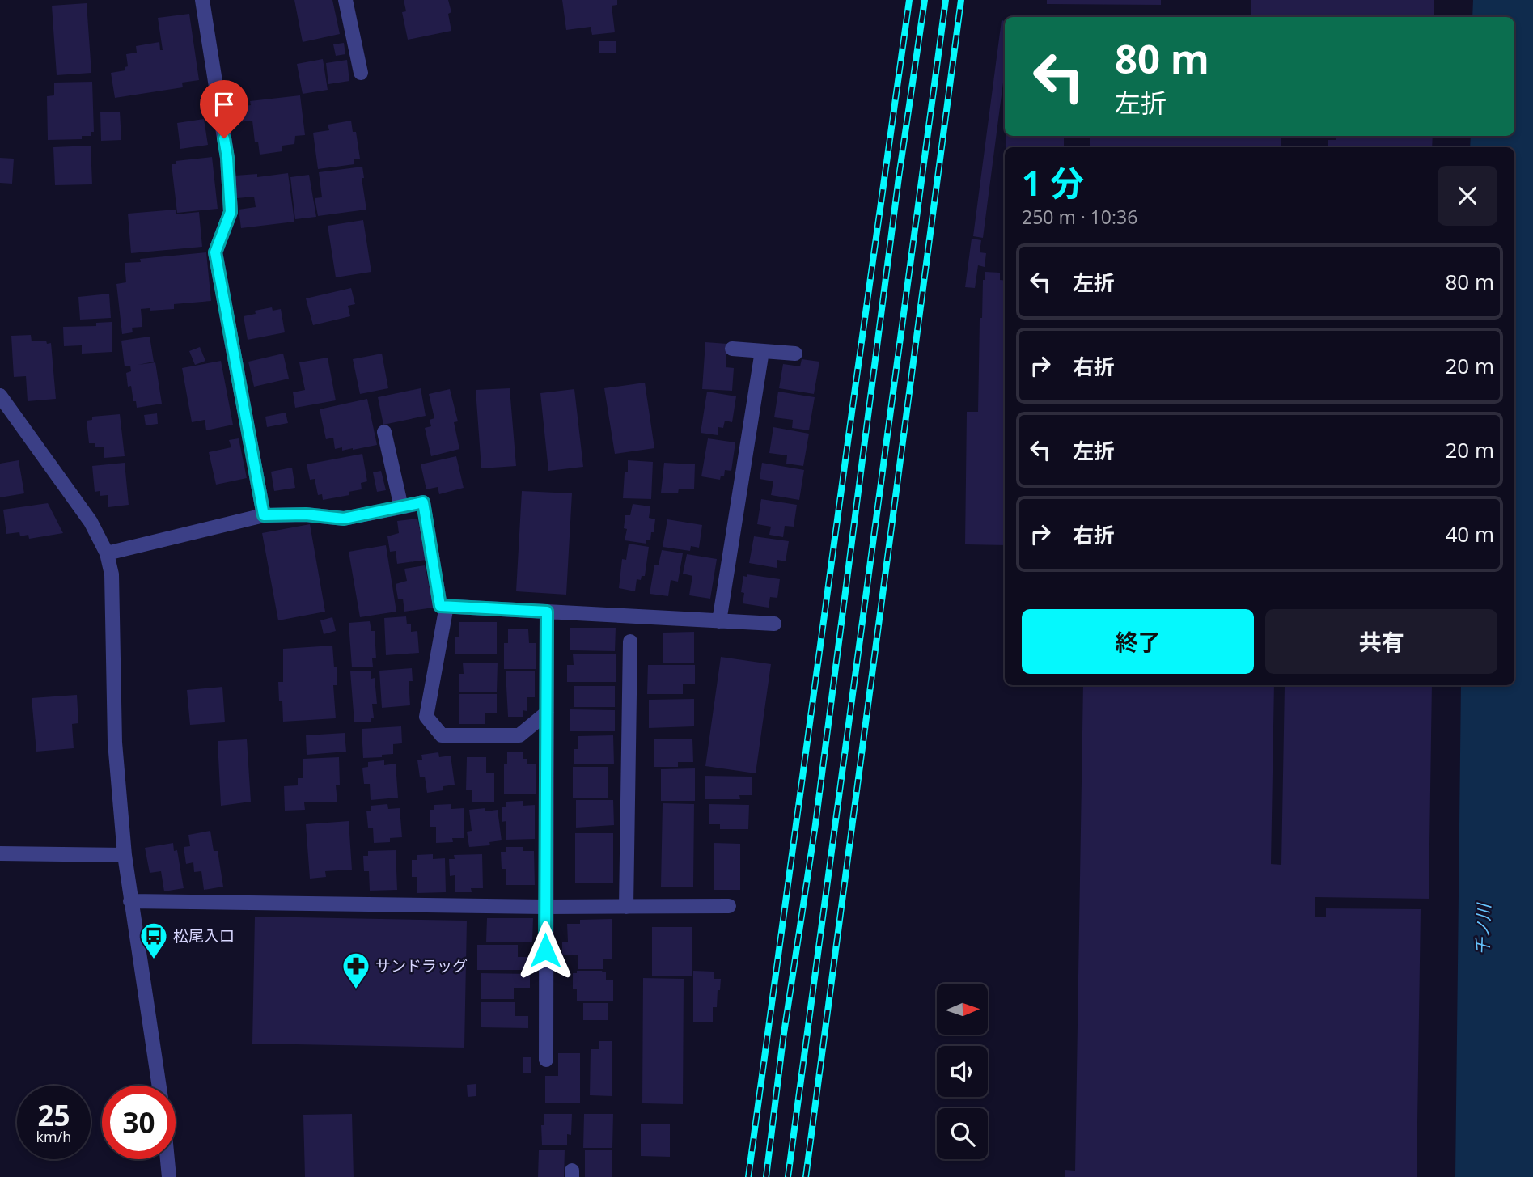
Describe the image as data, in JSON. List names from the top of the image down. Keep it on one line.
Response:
{"water":["千ノ川"],"places":{"bus stop":["松尾入口"],"pharmacy":["サンドラッグ"]},"north":"right","page":{"turn":["80 m","左折"],"heading":["1 分","250 m · 10:36"],"list":[{"name":"左折","value":"80 m"},{"name":"右折","value":"20 m"},{"name":"左折","value":"20 m"},{"name":"右折","value":"40 m"}],"buttons":["終了","共有"],"speed":"25 km/h","limit":"30"}}
